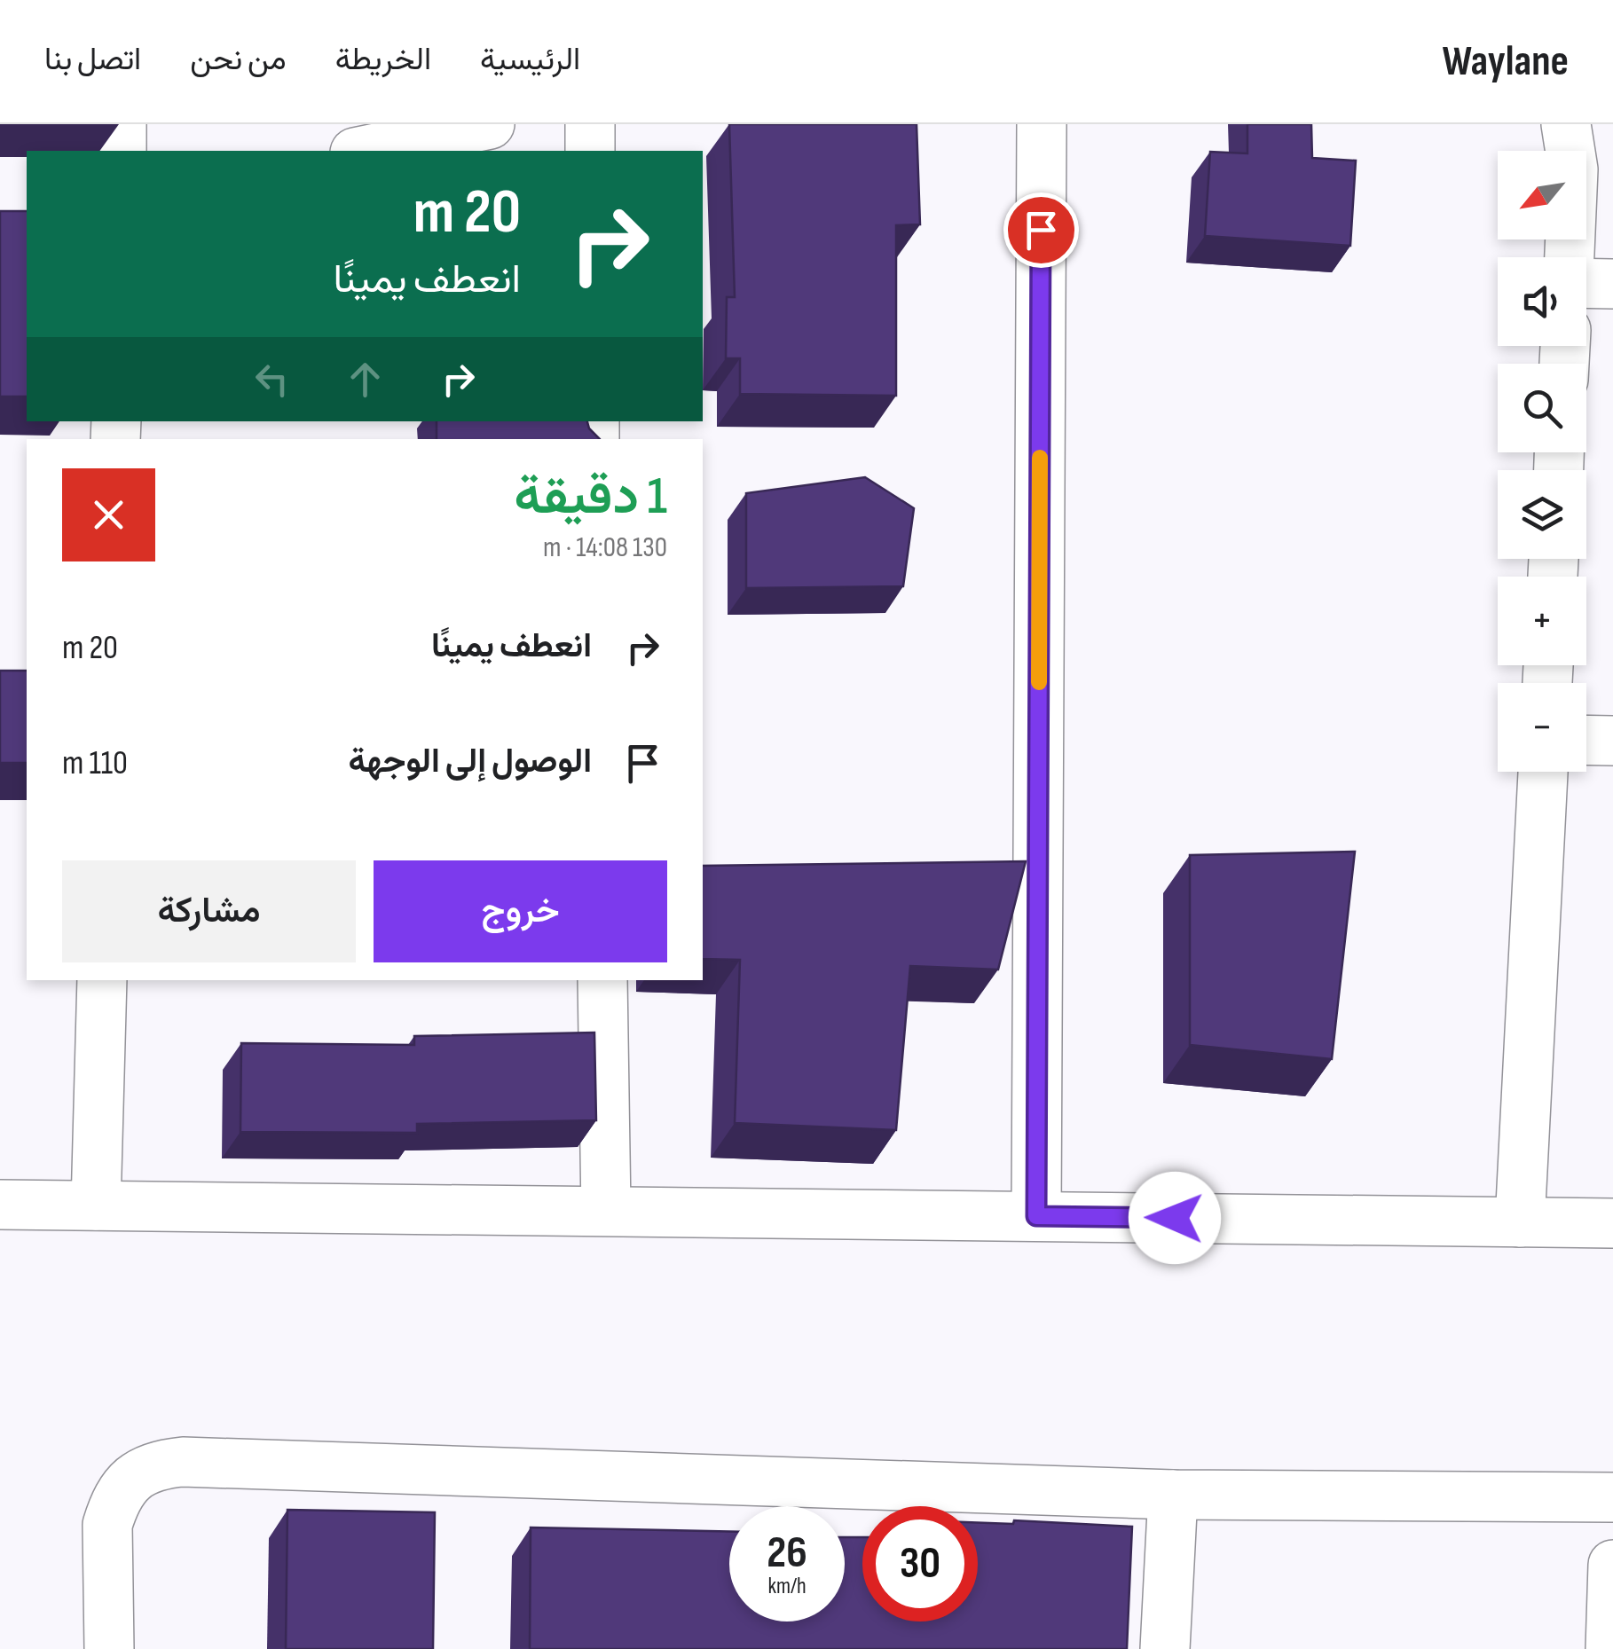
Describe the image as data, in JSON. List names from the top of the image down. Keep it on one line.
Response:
{"north":"bottom left","page":{"header":"Waylane","nav":["الرئيسية","الخريطة","من نحن","اتصل بنا"],"map_buttons":["+","−"],"turn":["20 m","انعطف يمينًا"],"heading":["1 دقيقة","130 m · 14:08"],"list":[{"name":"انعطف يمينًا","value":"20 m"},{"name":"الوصول إلى الوجهة","value":"110 m"}],"buttons":["خروج","مشاركة"],"speed":"26 km/h","limit":"30"}}
